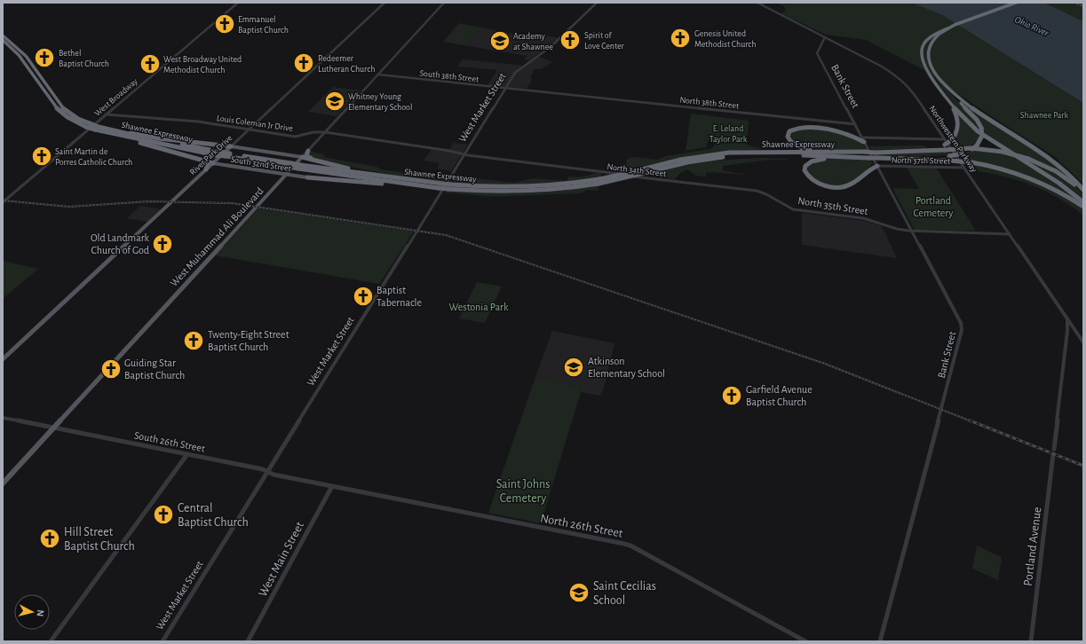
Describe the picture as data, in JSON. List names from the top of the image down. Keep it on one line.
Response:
{"streets":{"highway":["Shawnee Expressway"],"main road":["River Park Drive","South 32nd Street","West Muhammad Ali Boulevard"],"street":["South 38th Street","Bank Street","West Broadway","North 38th Street","West Market Street","Louis Coleman Jr Drive","Northwestern Parkway","North 37th Street","North 34th Street","North 35th Street","South 26th Street","North 26th Street","Portland Avenue","West Main Street"]},"crossings":[["South 38th Street","North 38th Street"],["South 38th Street","West Market Street"],["South 38th Street","West Muhammad Ali Boulevard"],["Bank Street","North 38th Street"],["Bank Street","Shawnee Expressway"],["Bank Street","Northwestern Parkway"],["Bank Street","North 37th Street"],["Bank Street","North 35th Street"],["West Broadway","Louis Coleman Jr Drive"],["West Market Street","Louis Coleman Jr Drive"],["West Market Street","North 34th Street"],["West Market Street","South 26th Street"],["Louis Coleman Jr Drive","River Park Drive"],["Louis Coleman Jr Drive","North 34th Street"],["Louis Coleman Jr Drive","West Muhammad Ali Boulevard"],["Shawnee Expressway","River Park Drive"],["Shawnee Expressway","West Muhammad Ali Boulevard"],["Northwestern Parkway","North 37th Street"],["Northwestern Parkway","North 35th Street"],["River Park Drive","South 32nd Street"],["South 32nd Street","West Muhammad Ali Boulevard"],["North 34th Street","North 35th Street"],["West Muhammad Ali Boulevard","South 26th Street"],["South 26th Street","North 26th Street"],["South 26th Street","West Main Street"],["North 26th Street","West Main Street"]],"water":["Ohio River"],"parks":["Shawnee Park","E. Leland Taylor Park","Portland Cemetery","Westonia Park","Saint Johns Cemetery"],"places":{"church":["Emmanuel Baptist Church","Genesis United Methodist Church","Spirit of Love Center","Bethel Baptist Church","Redeemer Lutheran Church","West Broadway United Methodist Church","Saint Martin de Porres Catholic Church","Old Landmark Church of God","Baptist Tabernacle","Twenty-Eight Street Baptist Church","Guiding Star Baptist Church","Garfield Avenue Baptist Church","Central Baptist Church","Hill Street Baptist Church"],"school or university":["Academy at Shawnee","Whitney Young Elementary School","Atkinson Elementary School","Saint Cecilias School"]},"north":"right"}
